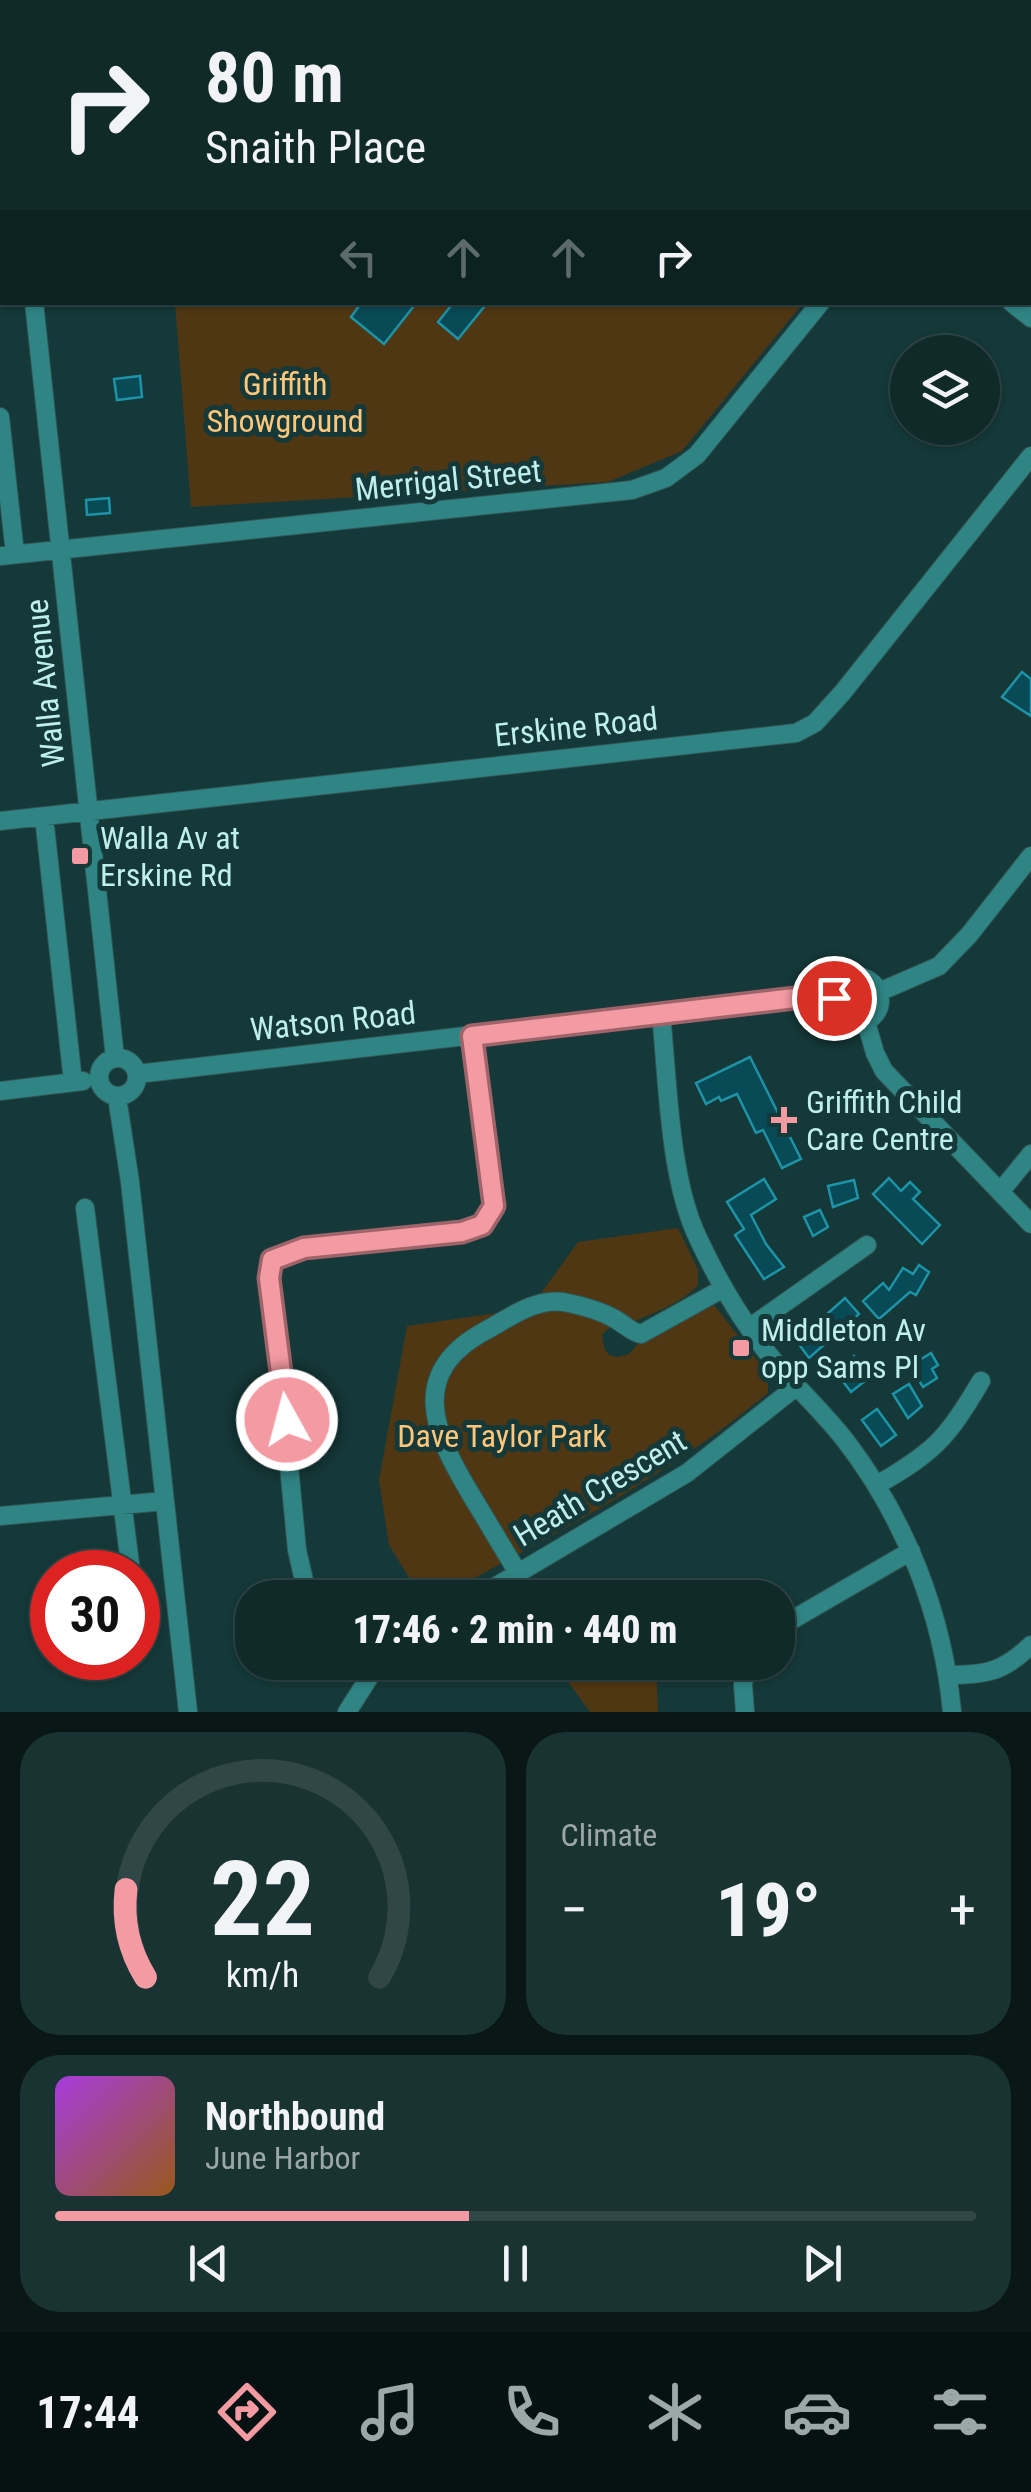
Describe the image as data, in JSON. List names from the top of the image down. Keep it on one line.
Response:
{"streets":{"street":["Merrigal Street","Walla Avenue","Erskine Road","Watson Road","Heath Crescent"]},"crossings":[["Merrigal Street","Walla Avenue"],["Walla Avenue","Erskine Road"],["Walla Avenue","Watson Road"]],"parks":["Griffith Showground","Dave Taylor Park"],"places":{"transit":["Walla Av at Erskine Rd","Middleton Av opp Sams Pl"],"health":["Griffith Child Care Centre"]},"page":{"turn":["80 m","Snaith Place"],"limit":"30","trip":"17:46 · 2 min · 440 m","tile":"Climate","heat":["−","19°","+"],"song":["Northbound","June Harbor"],"tabs":"17:44","gauge":["22","km/h"]}}
